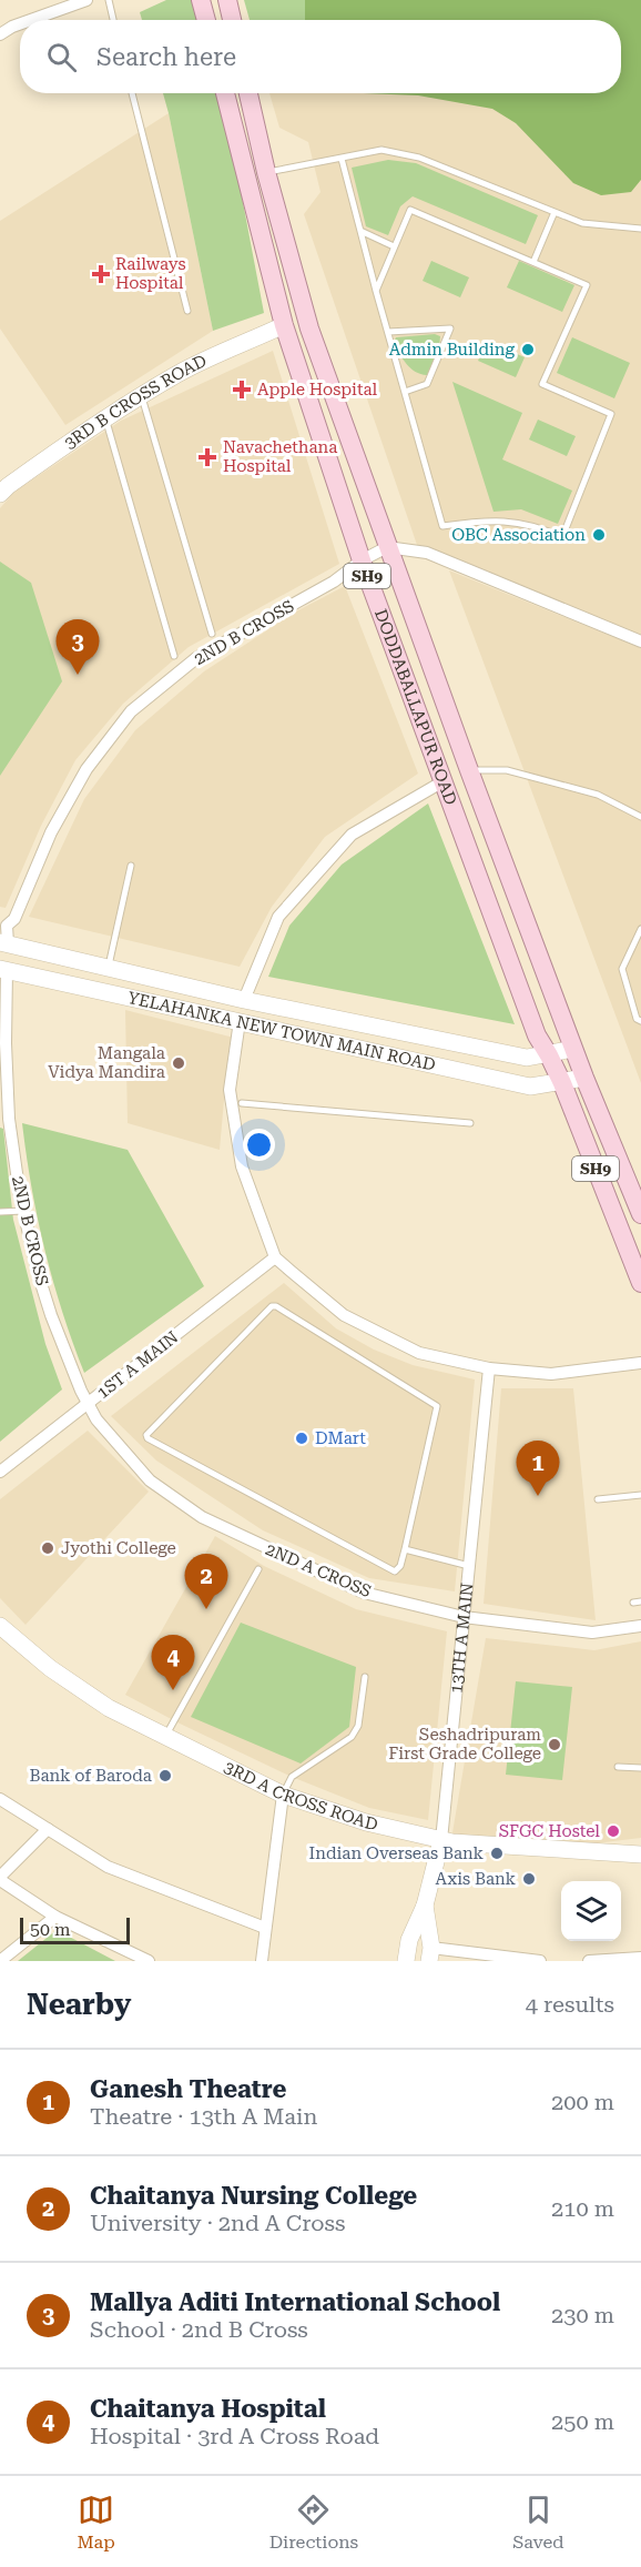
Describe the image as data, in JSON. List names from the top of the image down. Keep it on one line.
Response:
{"streets":{"main road":["3RD B CROSS ROAD","SH9","DODDABALLAPUR ROAD","YELAHANKA NEW TOWN MAIN ROAD","13TH A MAIN","3RD A CROSS ROAD"],"street":["2ND B CROSS","1ST A MAIN","2ND A CROSS"]},"crossings":[["3RD B CROSS ROAD","DODDABALLAPUR ROAD"],["SH9","DODDABALLAPUR ROAD"],["SH9","YELAHANKA NEW TOWN MAIN ROAD"],["2ND B CROSS","DODDABALLAPUR ROAD"],["2ND B CROSS","YELAHANKA NEW TOWN MAIN ROAD"],["2ND B CROSS","1ST A MAIN"],["2ND B CROSS","2ND A CROSS"],["DODDABALLAPUR ROAD","YELAHANKA NEW TOWN MAIN ROAD"],["1ST A MAIN","2ND A CROSS"],["2ND A CROSS","13TH A MAIN"],["13TH A MAIN","3RD A CROSS ROAD"]],"places":{"health":["Railways Hospital","Apple Hospital","Navachethana Hospital"],"other":["Admin Building","OBC Association","Mangala Vidya Mandira","DMart","Jyothi College","Seshadripuram First Grade College","Bank of Baroda","SFGC Hostel","Indian Overseas Bank","Axis Bank"]},"scale_bar":"50 m","page":{"search":"Search here","pins":["3","1","2","4"],"scale":"50 m","heading":["Nearby","4 results"],"list":[{"mark":"1","name":"Ganesh Theatre","note":"Theatre · 13th A Main","value":"200 m"},{"mark":"2","name":"Chaitanya Nursing College","note":"University · 2nd A Cross","value":"210 m"},{"mark":"3","name":"Mallya Aditi International School","note":"School · 2nd B Cross","value":"230 m"},{"mark":"4","name":"Chaitanya Hospital","note":"Hospital · 3rd A Cross Road","value":"250 m"}],"nav":["Map","Directions","Saved"]}}
